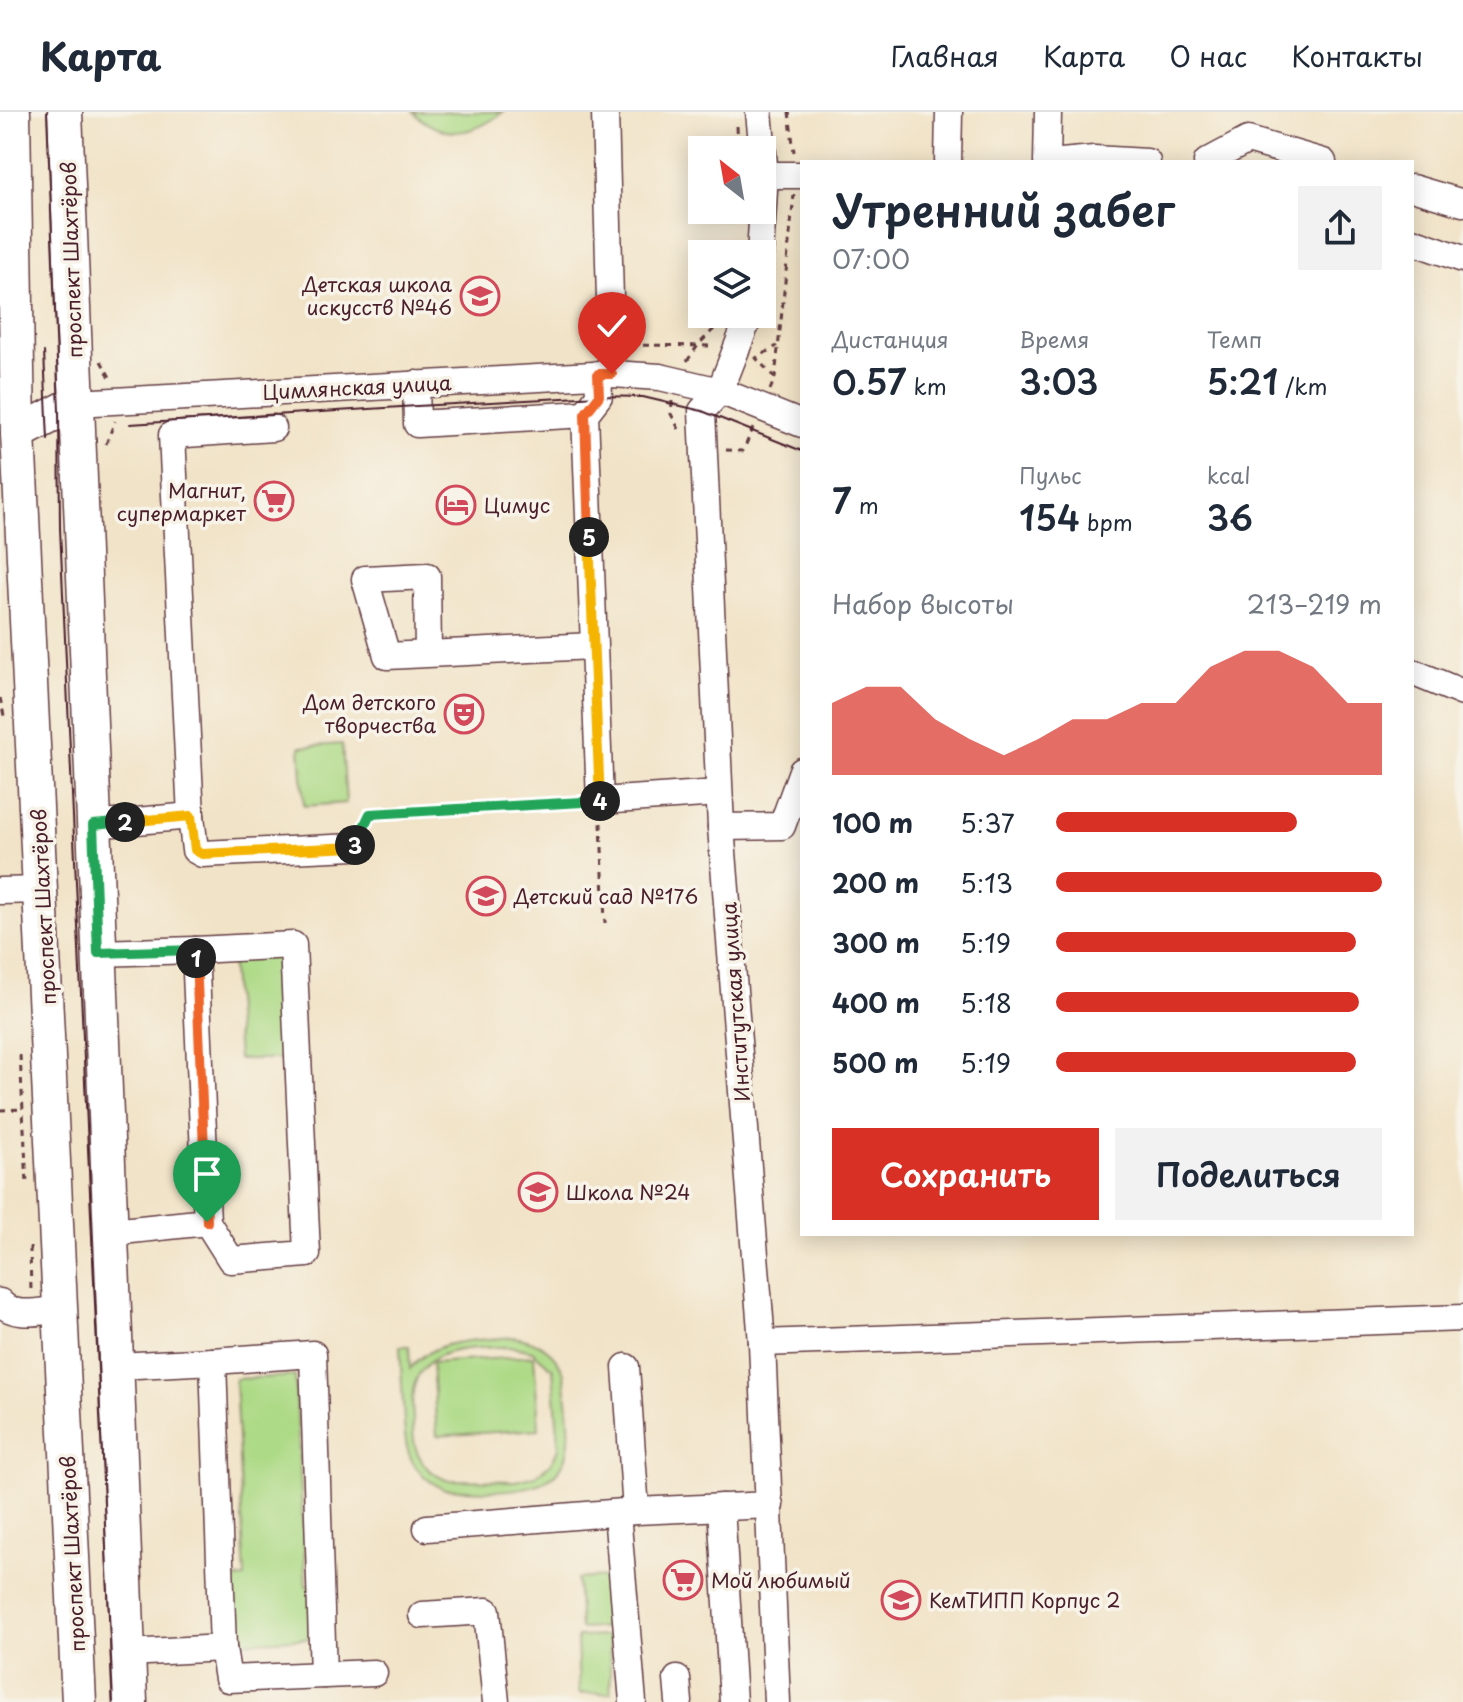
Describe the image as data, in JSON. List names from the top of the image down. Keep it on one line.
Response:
{"streets":{"main road":["проспект Шахтёров","Цимлянская улица"],"street":["Институтская улица"]},"crossings":[["проспект Шахтёров","Цимлянская улица"],["Цимлянская улица","Институтская улица"]],"places":{"school or university":["Детская школа искусств №46","Детский сад №176","Школа №24","КемТИПП Корпус 2"],"supermarket":["Магнит, супермаркет","Мой любимый"],"hotel":["Цимус"],"theatre":["Дом детского творчества"]},"north":"top left","page":{"header":"Карта","nav":["Главная","Карта","О нас","Контакты"],"heading":["Утренний забег","07:00"],"stats":[["Дистанция","0.57 km"],["Время","3:03"],["Темп","5:21 /km"],["7 m"],["Пульс","154 bpm"],["kcal","36"]],"pins":["5","4","2","3","1"],"chart":["Набор высоты","213–219 m"],"list":[{"name":"100 m","note":"5:37"},{"name":"200 m","note":"5:13"},{"name":"300 m","note":"5:19"},{"name":"400 m","note":"5:18"},{"name":"500 m","note":"5:19"}],"buttons":["Сохранить","Поделиться"]}}
